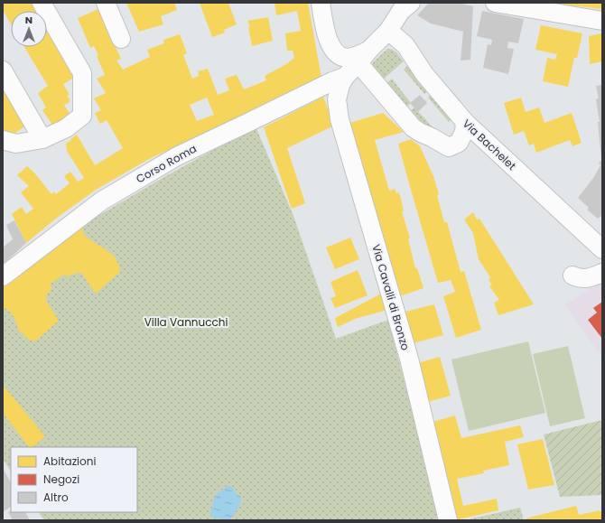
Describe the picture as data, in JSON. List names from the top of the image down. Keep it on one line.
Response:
{"streets":{"street":["Via Bachelet","Corso Roma","Via Cavalli di Bronzo"]},"crossings":[["Corso Roma","Via Cavalli di Bronzo"]],"parks":["Villa Vannucchi"],"legend":["Abitazioni","Negozi","Altro"],"north":"top"}
